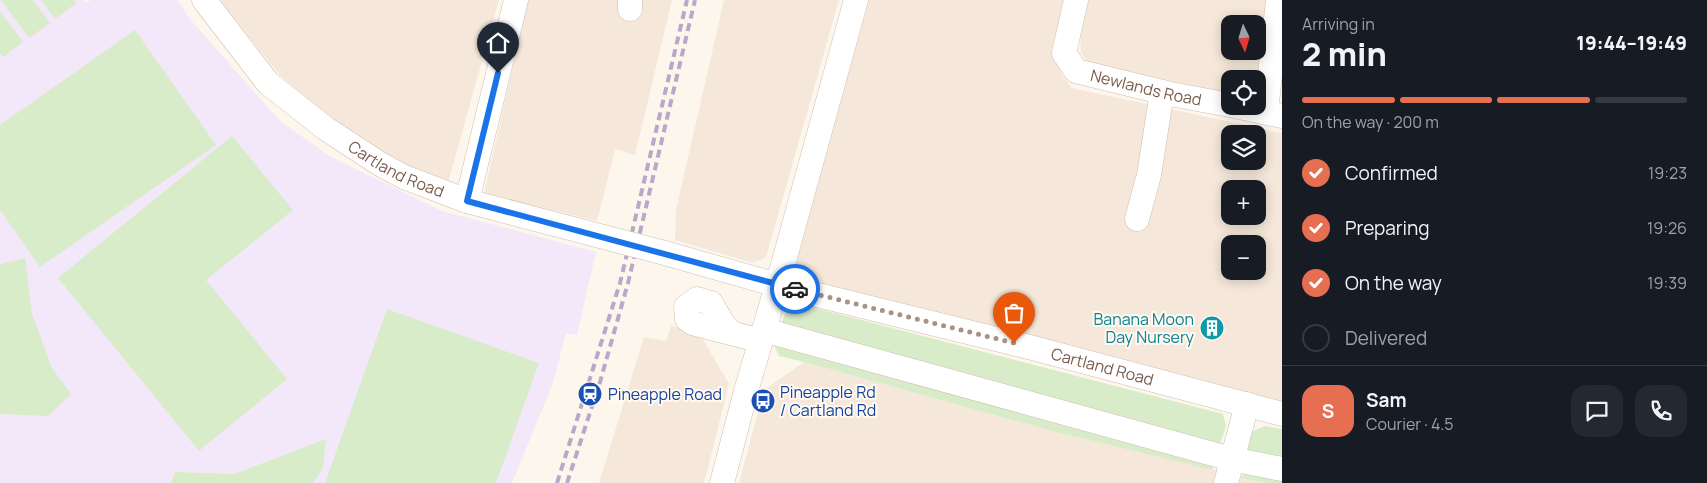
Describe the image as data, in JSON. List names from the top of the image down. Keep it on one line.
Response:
{"streets":{"street":["Newlands Road","Cartland Road"]},"places":{"building":["Banana Moon Day Nursery"],"station":["Pineapple Road"],"bus stop":["Pineapple Rd / Cartland Rd"]},"north":"bottom","page":{"heading":["2 min","Arriving in","19:44–19:49"],"panel":["Sam","Courier · 4.5"],"map_buttons":["+","−"],"bar":"On the way · 200 m","list":[["Confirmed","19:23"],["Preparing","19:26"],["On the way","19:39"],"Delivered"],"round":"S"}}
